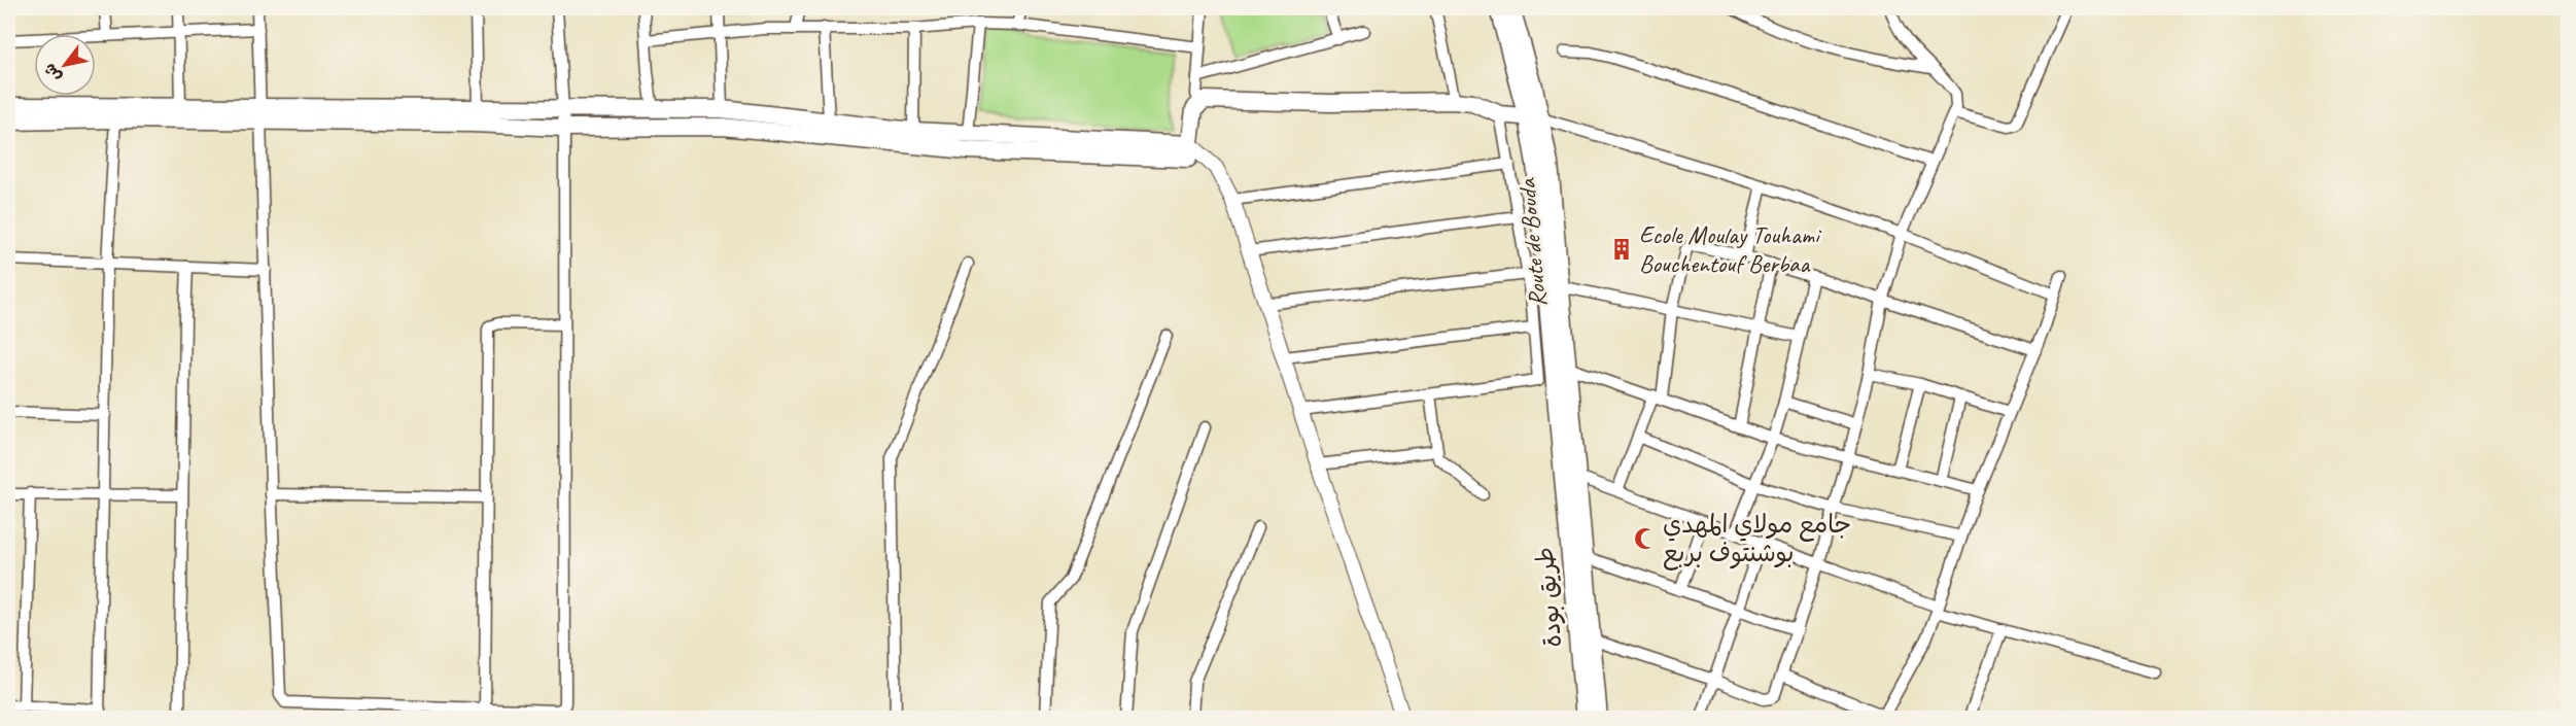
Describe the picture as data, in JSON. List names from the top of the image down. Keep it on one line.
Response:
{"streets":{"main road":["Route de Bouda","طريق بودة"]},"crossings":[["Route de Bouda","طريق بودة"]],"places":{"building":["Ecole Moulay Touhami Bouchentouf Berbaa"],"mosque":["جامع مولاي المهدي بوشنتوف بربع"]},"north":"bottom left"}
